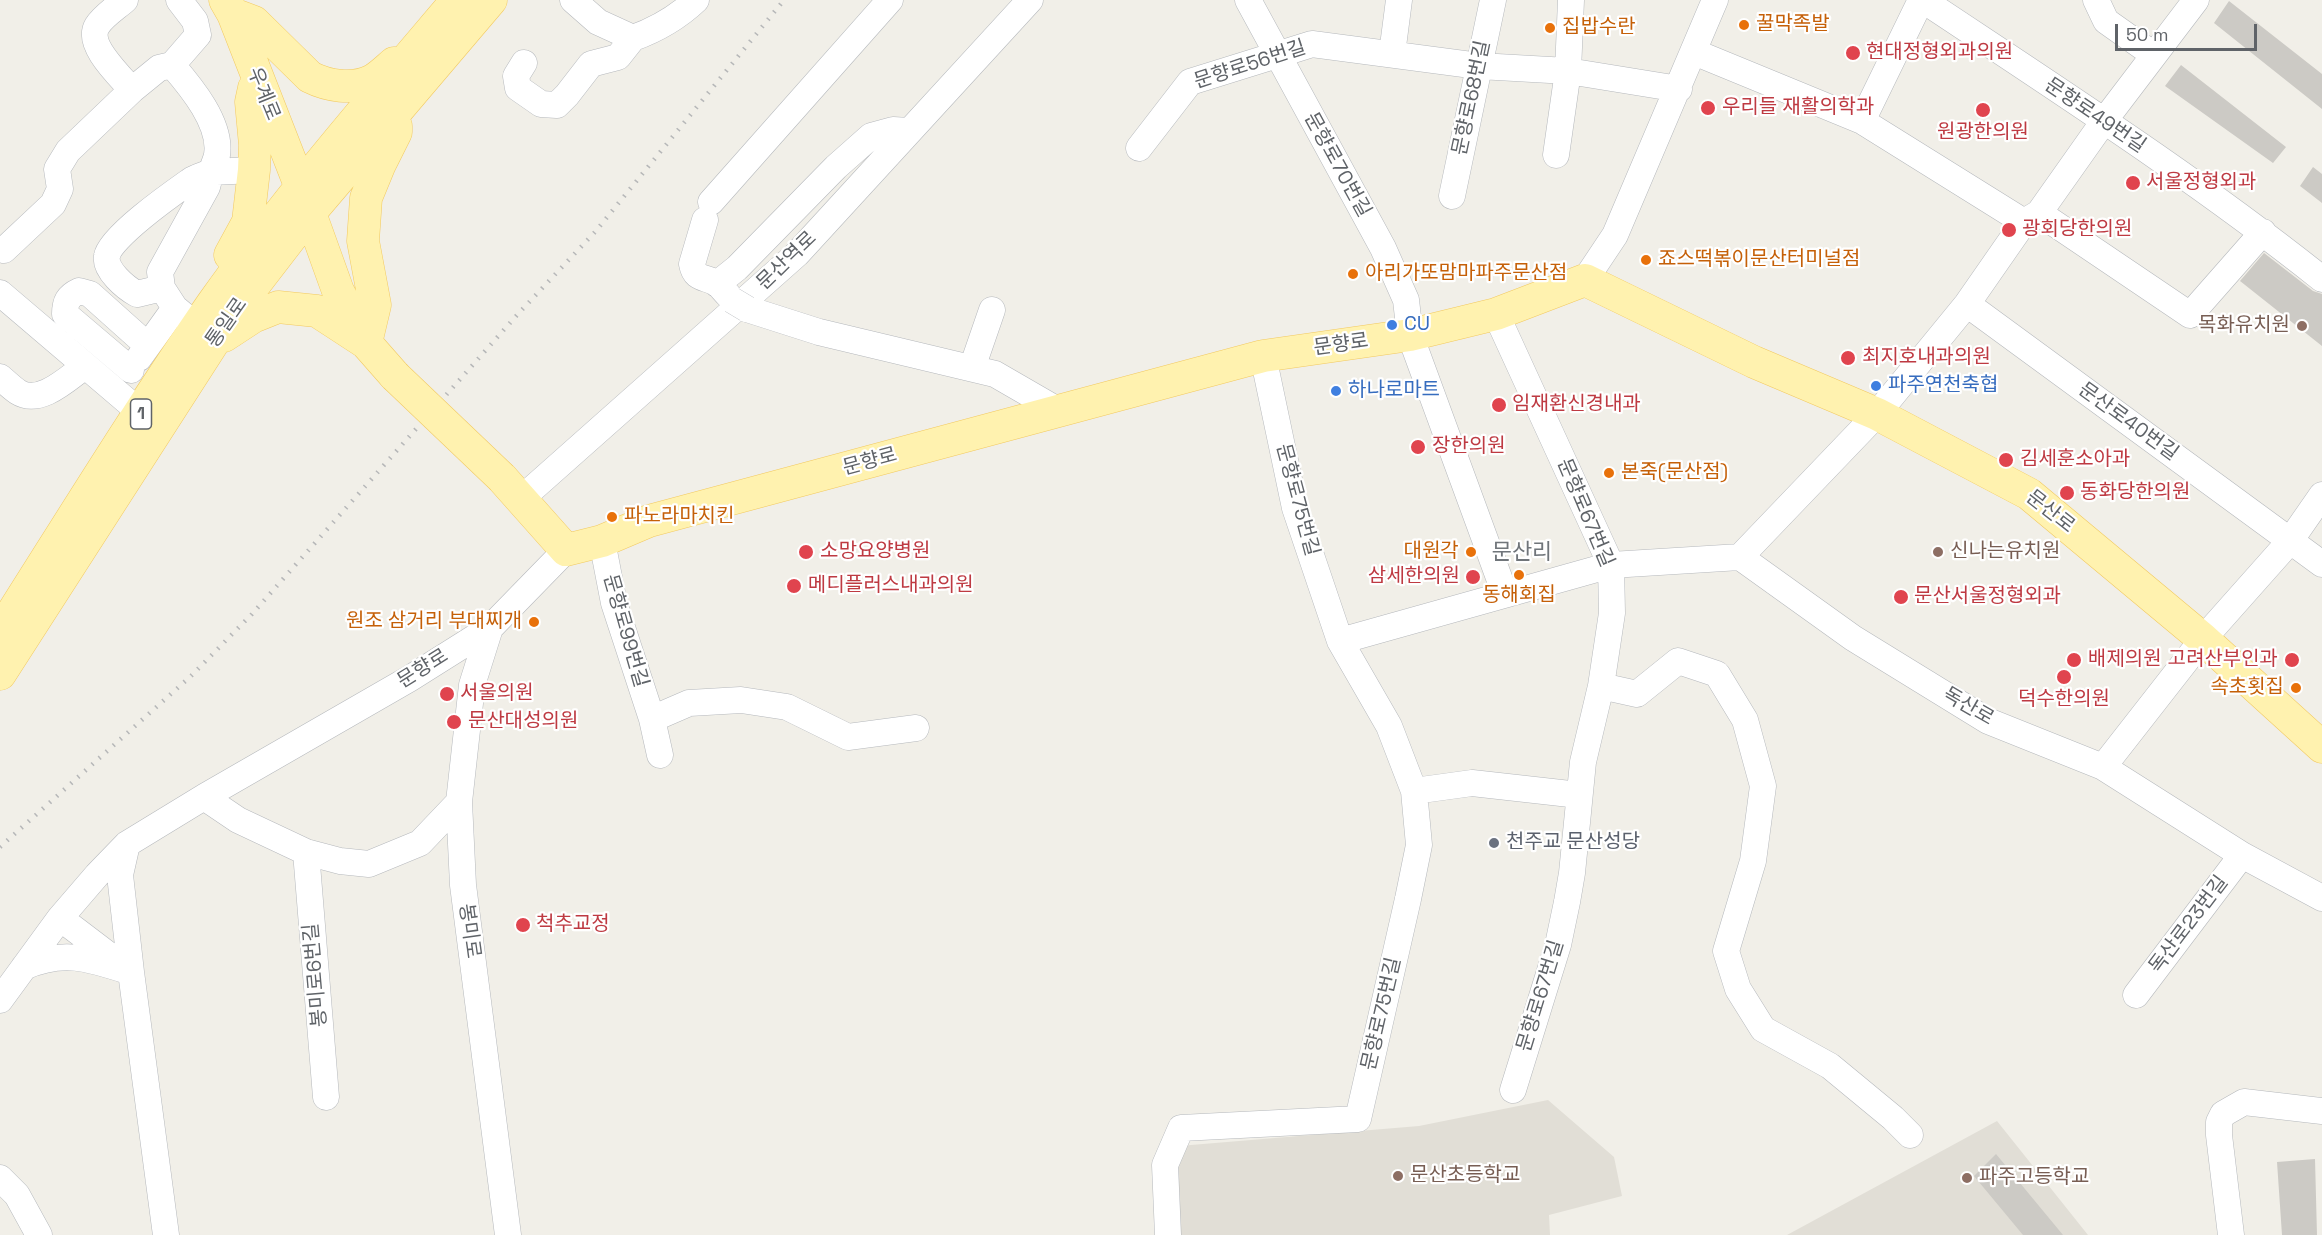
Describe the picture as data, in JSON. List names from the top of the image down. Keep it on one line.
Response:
{"streets":{"main road":["우계로","통일로","문향로","1","문산로"],"street":["문향로56번길","문향로68번길","문향로49번길","문향로70번길","문산역로","문산로40번길","문향로75번길","문향로67번길","문향로99번길","독산로","독산로23번길","봉미로","봉미로6번길"]},"crossings":[["문향로56번길","문향로68번길"],["문향로56번길","문향로70번길"],["우계로","통일로"],["문향로70번길","문향로"],["문향로","문향로75번길"],["문향로","문산로"],["문향로","문향로67번길"],["문향로","문향로99번길"],["문향로","봉미로"],["독산로","독산로23번길"]],"districts":["문산리"],"places":["꿀막족발","집밥수란","현대정형외과의원","우리들 재활의학과","원광한의원","서울정형외과","광회당한의원","죠스떡볶이문산터미널점","아리가또맘마파주문산점","CU","목화유치원","최지호내과의원","파주연천축협","하나로마트","임재환신경내과","장한의원","김세훈소아과","본죽(문산점)","동화당한의원","파노라마치킨","소망요양병원","대원각","신나는유치원","동해회집","삼세한의원","메디플러스내과의원","문산서울정형외과","원조 삼거리 부대찌개","배제의원","고려산부인과","덕수한의원","속초횟집","서울의원","문산대성의원","천주교 문산성당","척추교정","문산초등학교","파주고등학교"],"scale_bar":"50 m"}
